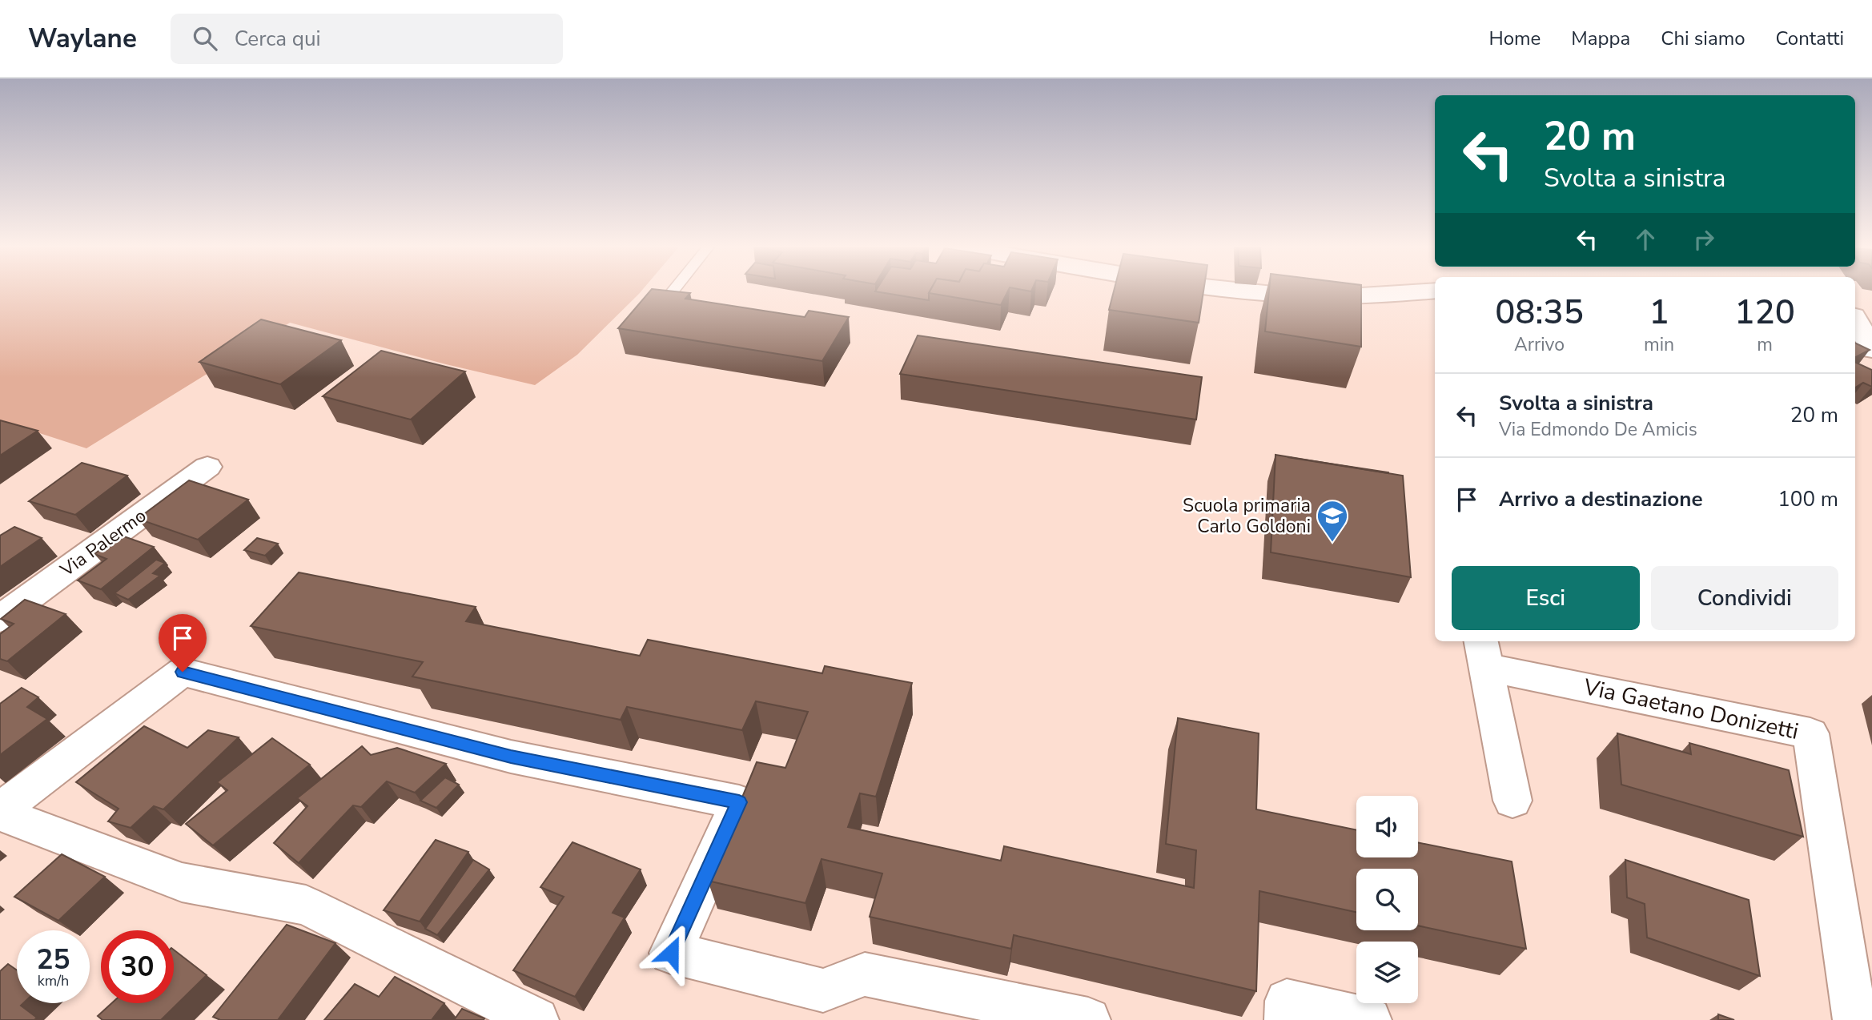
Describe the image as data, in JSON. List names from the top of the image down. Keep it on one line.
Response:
{"streets":{"street":["Via Palermo","Via Gaetano Donizetti"]},"places":{"school or university":["Scuola primaria Carlo Goldoni"]},"page":{"header":"Waylane","search":"Cerca qui","nav":["Home","Mappa","Chi siamo","Contatti"],"turn":["20 m","Svolta a sinistra"],"eta":["08:35","Arrivo","1","min","120","m"],"list":[{"name":"Svolta a sinistra","note":"Via Edmondo De Amicis","value":"20 m"},{"name":"Arrivo a destinazione","value":"100 m"}],"buttons":["Esci","Condividi"],"speed":"25 km/h","limit":"30"}}
